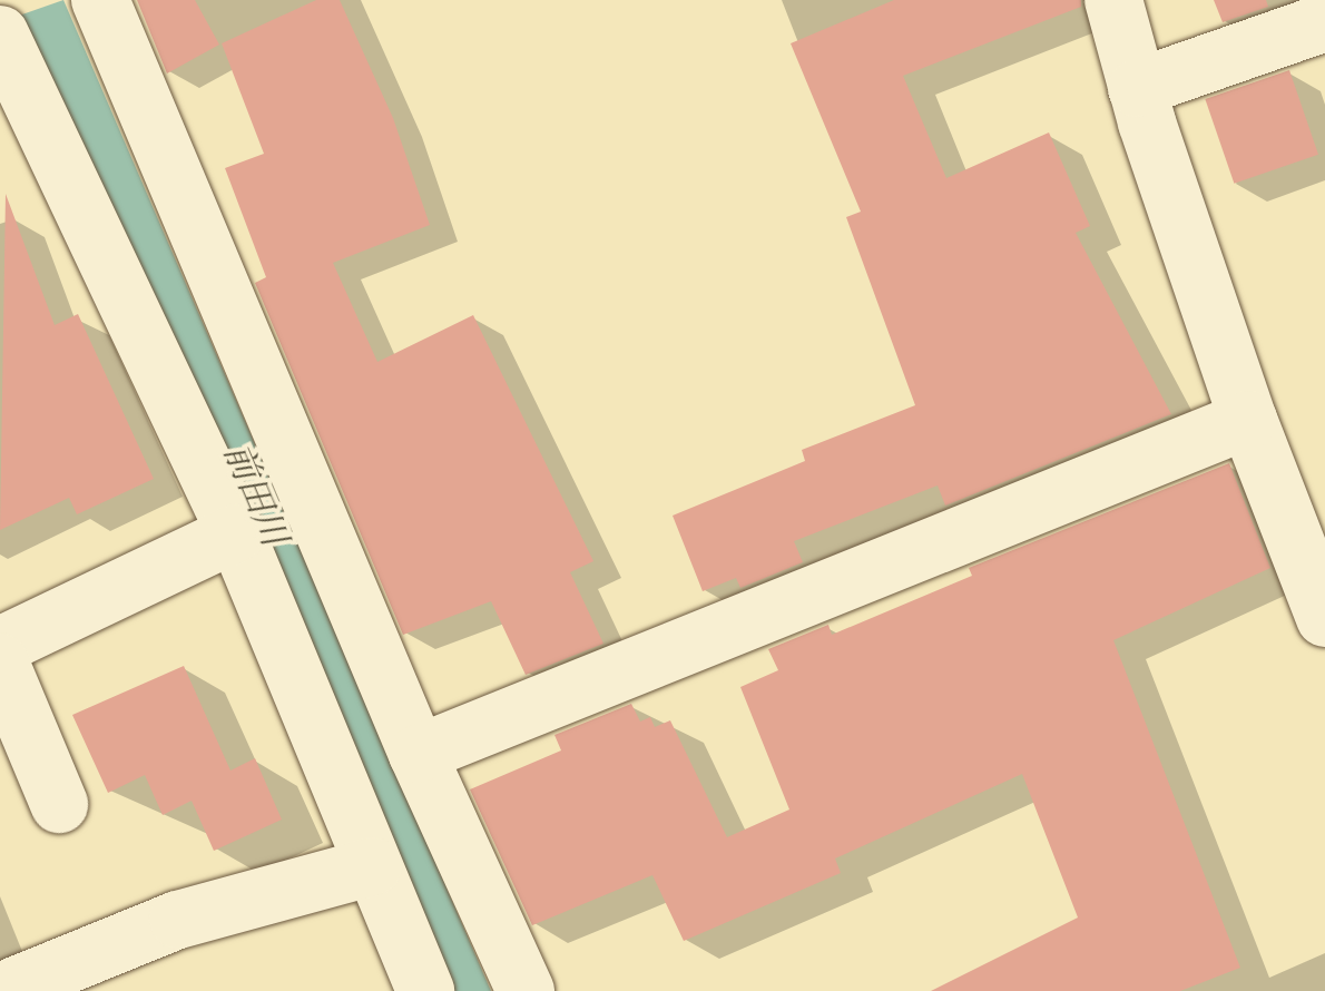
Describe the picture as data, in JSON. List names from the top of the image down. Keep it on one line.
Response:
{"water":["前田川"]}
